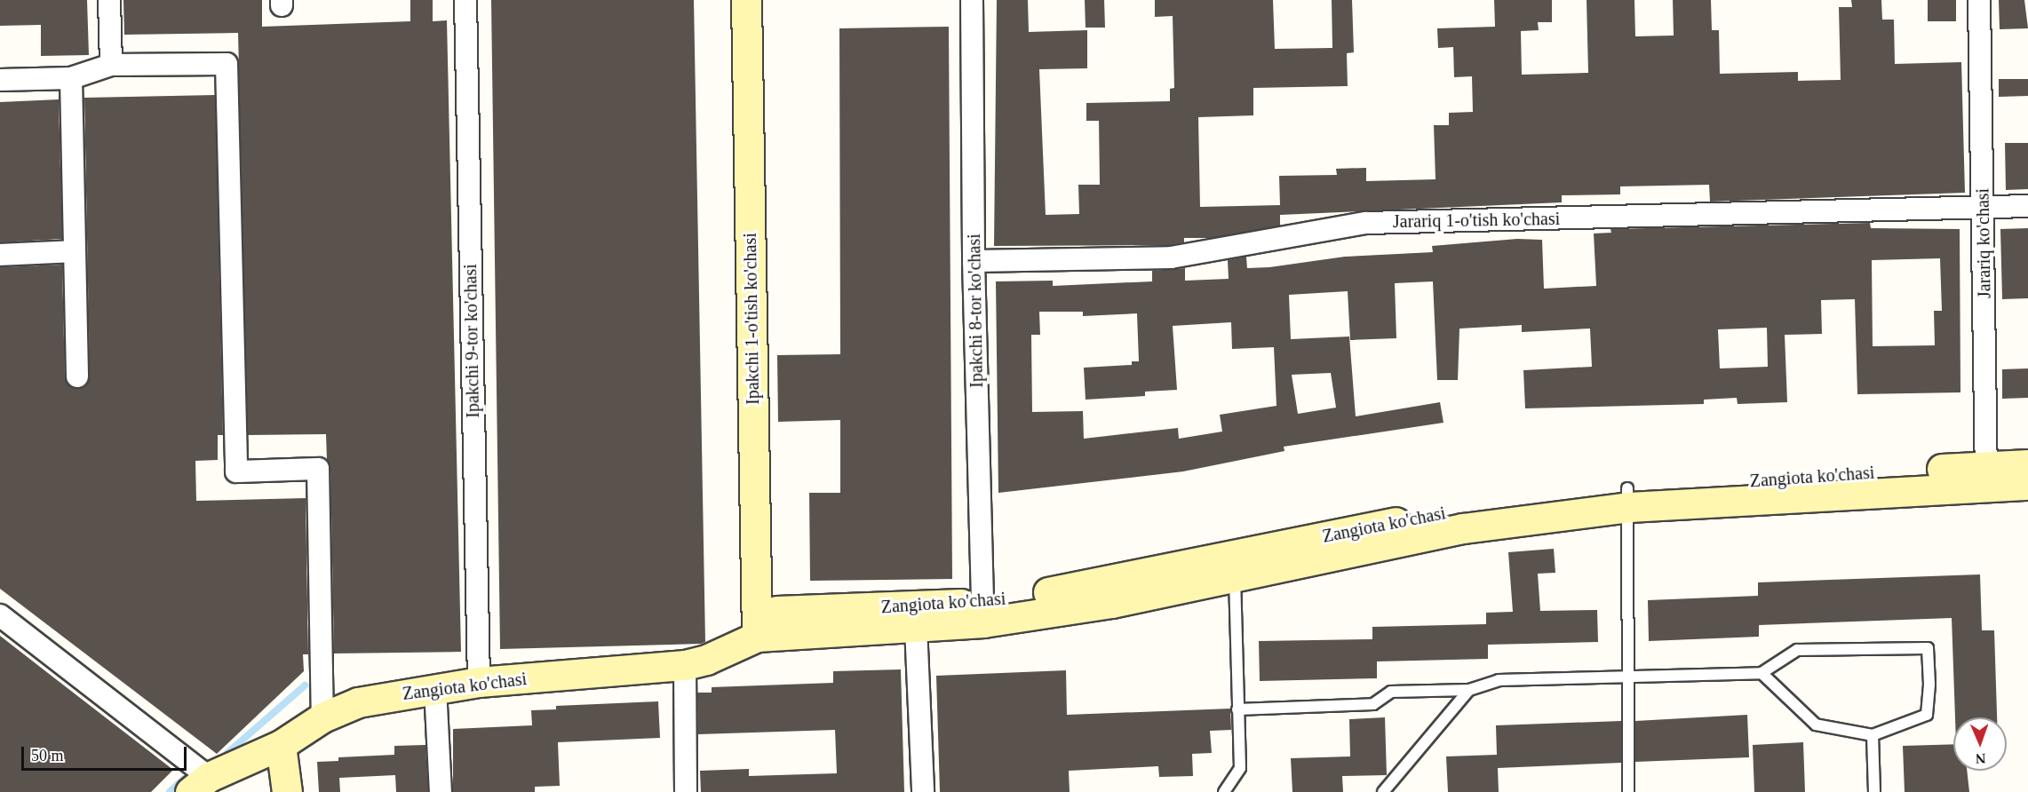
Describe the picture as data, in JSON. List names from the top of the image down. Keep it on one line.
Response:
{"streets":{"main road":["Ipakchi 1-o'tish ko'chasi","Zangiota ko'chasi"],"street":["Jarariq 1-o'tish ko'chasi","Jarariq ko'chasi","Ipakchi 8-tor ko'chasi","Ipakchi 9-tor ko'chasi"]},"crossings":[["Jarariq 1-o'tish ko'chasi","Jarariq ko'chasi"],["Jarariq 1-o'tish ko'chasi","Ipakchi 8-tor ko'chasi"],["Jarariq ko'chasi","Zangiota ko'chasi"],["Ipakchi 8-tor ko'chasi","Zangiota ko'chasi"],["Ipakchi 1-o'tish ko'chasi","Zangiota ko'chasi"],["Ipakchi 9-tor ko'chasi","Zangiota ko'chasi"]],"scale_bar":"50 m","north":"bottom"}
